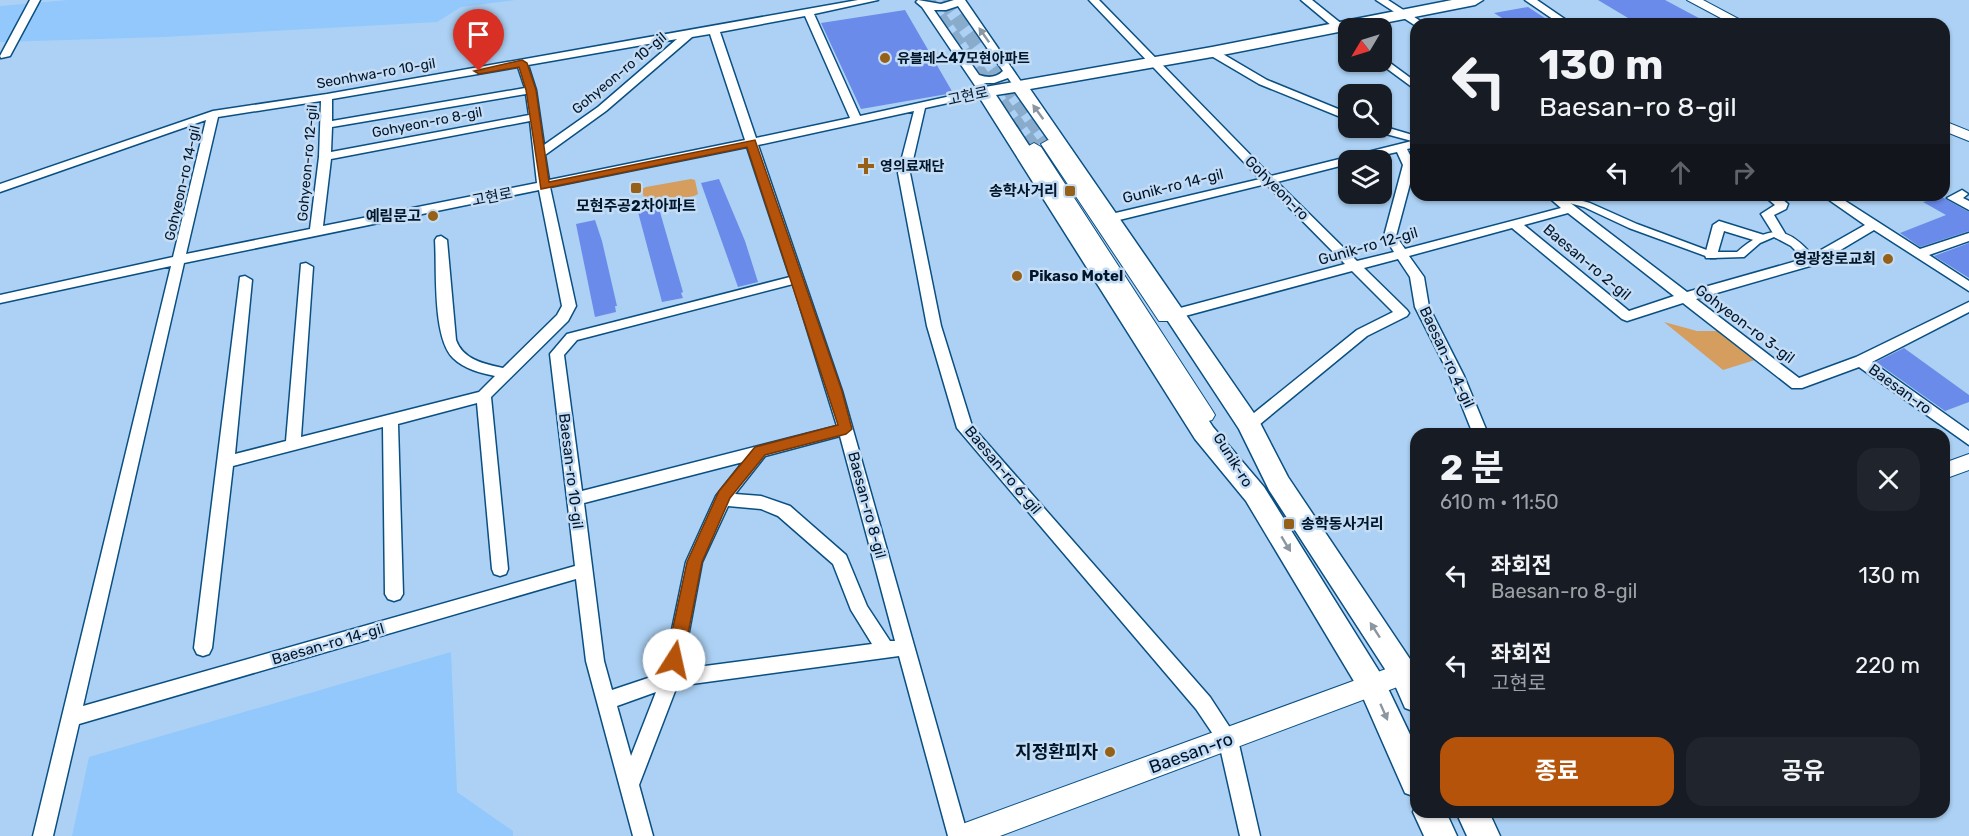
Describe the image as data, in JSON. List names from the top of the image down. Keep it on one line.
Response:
{"streets":{"main road":["고현로","Gunik-ro"],"street":["Seonhwa-ro 10-gil","Gohyeon-ro 10-gil","Gohyeon-ro 8-gil","Gohyeon-ro 12-gil","Gohyeon-ro 14-gil","Gunik-ro 14-gil","Gohyeon-ro","Gunik-ro 12-gil","Baesan-ro 2-gil","Gohyeon-ro 3-gil","Baesan-ro 4-gil","Baesan-ro","Baesan-ro 6-gil","Baesan-ro 10-gil","Baesan-ro 8-gil","Baesan-ro 14-gil"]},"crossings":[["Seonhwa-ro 10-gil","Gohyeon-ro 10-gil"],["Seonhwa-ro 10-gil","Gohyeon-ro 12-gil"],["Seonhwa-ro 10-gil","Gohyeon-ro 14-gil"],["Seonhwa-ro 10-gil","Baesan-ro 8-gil"],["고현로","Gohyeon-ro 12-gil"],["고현로","Gohyeon-ro 14-gil"],["고현로","Baesan-ro 6-gil"],["고현로","Baesan-ro 8-gil"],["Gohyeon-ro 8-gil","Gohyeon-ro 12-gil"],["Gunik-ro 14-gil","Gohyeon-ro"],["Gunik-ro 14-gil","Baesan-ro 4-gil"],["Gohyeon-ro","Gunik-ro 12-gil"],["Gunik-ro 12-gil","Baesan-ro 2-gil"],["Gunik-ro 12-gil","Gohyeon-ro 3-gil"],["Gunik-ro 12-gil","Baesan-ro 4-gil"],["Baesan-ro 2-gil","Gohyeon-ro 3-gil"],["Gohyeon-ro 3-gil","Baesan-ro"],["Baesan-ro","Gunik-ro"],["Baesan-ro","Baesan-ro 6-gil"],["Baesan-ro 10-gil","Baesan-ro 8-gil"],["Baesan-ro 10-gil","Baesan-ro 14-gil"]],"places":{"other":["유블레스47모현아파트","예림문고","영광장로교회","Pikaso Motel","지정환피자"],"health":["영의료재단"],"transit":["모현주공2차아파트","송학사거리","송학동사거리"]},"north":"bottom left","page":{"turn":["130 m","Baesan-ro 8-gil"],"heading":["2 분","610 m · 11:50"],"list":[{"name":"좌회전","note":"Baesan-ro 8-gil","value":"130 m"},{"name":"좌회전","note":"고현로","value":"220 m"}],"buttons":["종료","공유"]}}
